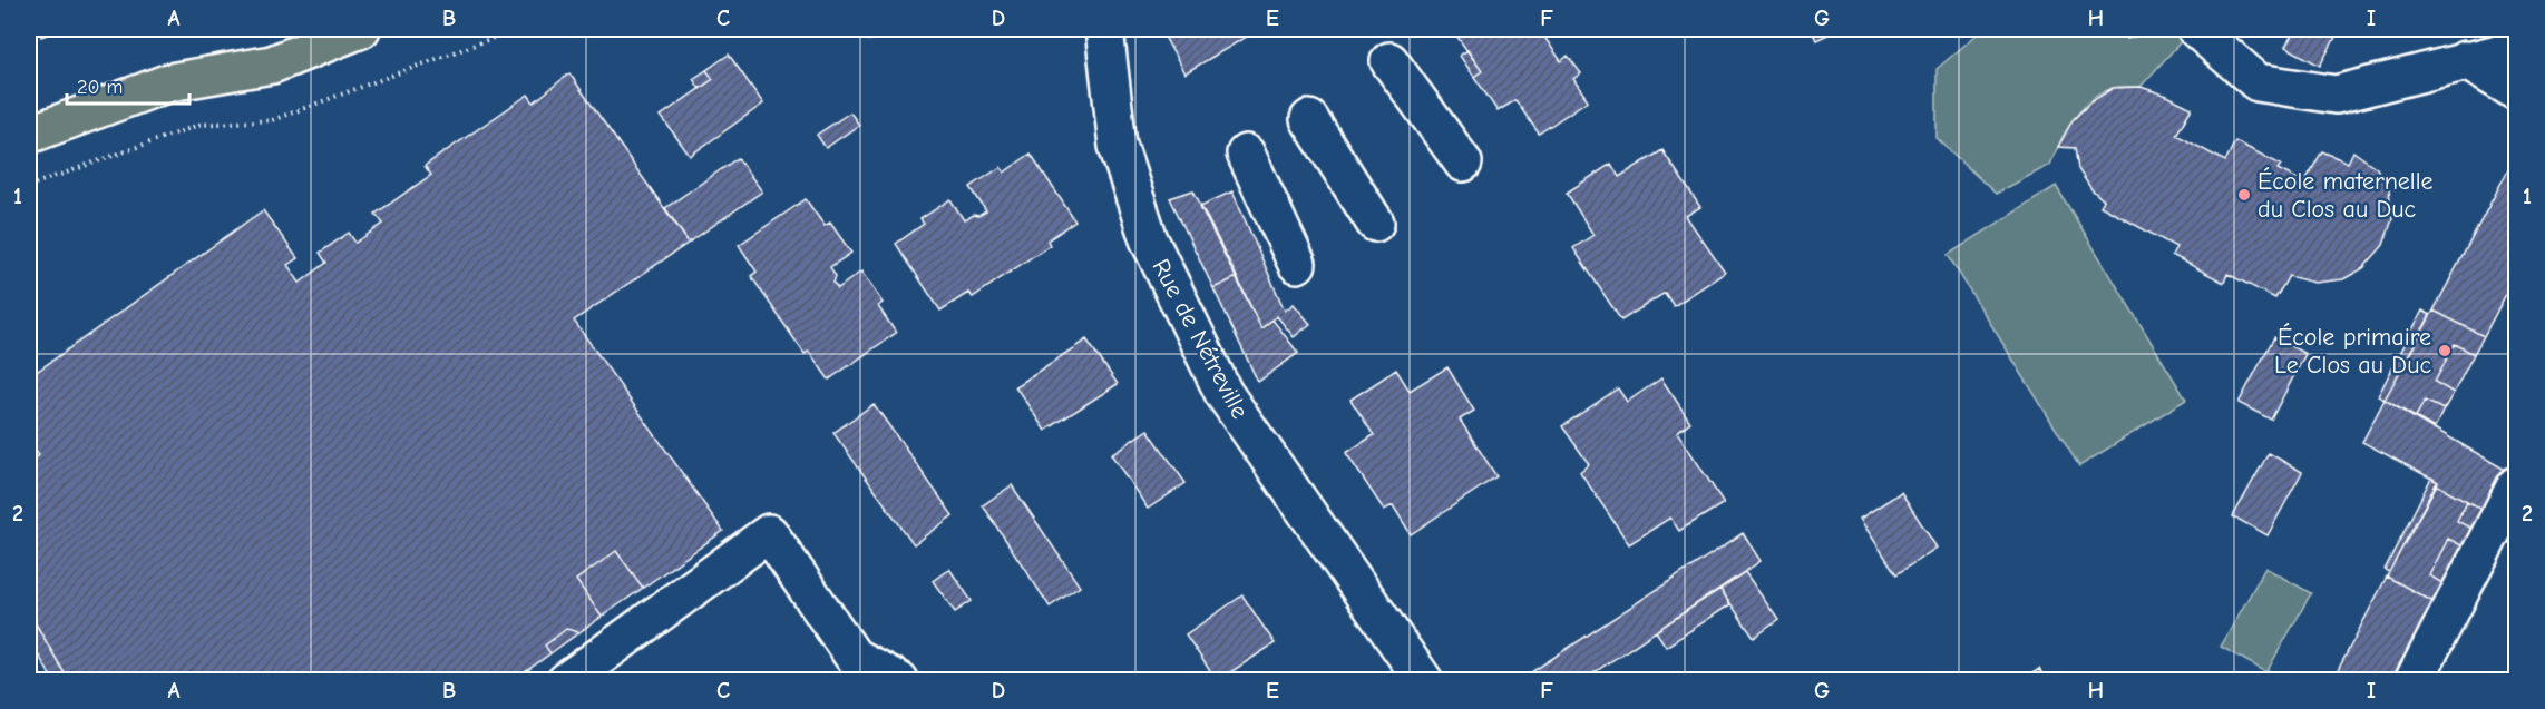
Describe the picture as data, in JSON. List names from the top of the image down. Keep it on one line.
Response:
{"streets":{"street":["Rue de Nétreville"]},"places":["École maternelle du Clos au Duc","École primaire Le Clos au Duc"],"scale_bar":"20 m","grid":{"columns":["A","B","C","D","E","F","G","H","I"],"rows":["1","2"]}}
